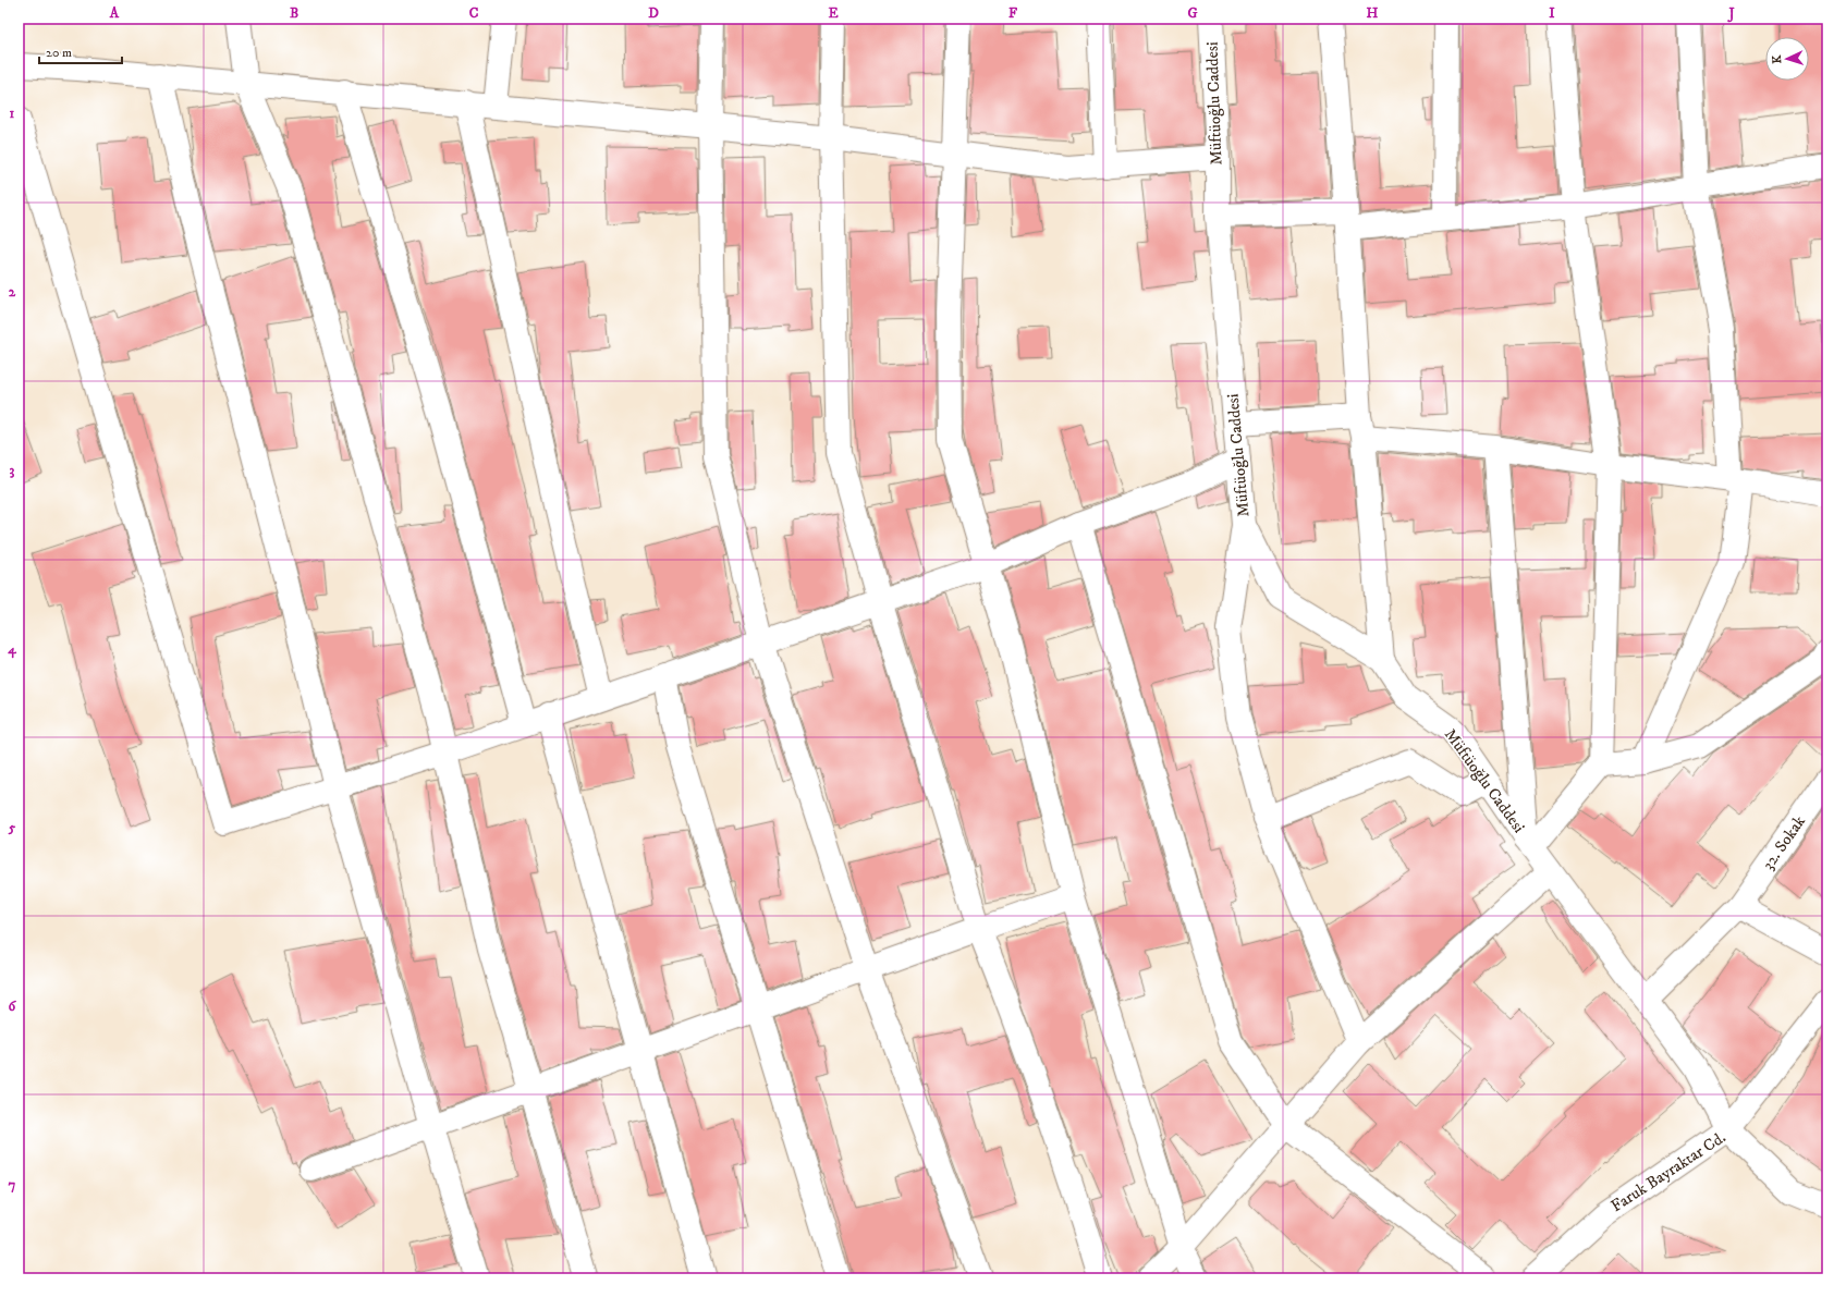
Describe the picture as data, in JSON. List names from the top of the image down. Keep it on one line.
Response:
{"streets":{"street":["Müftüoğlu Caddesi","32. Sokak","Faruk Bayraktar Cd."]},"crossings":[["Müftüoğlu Caddesi","32. Sokak"],["Müftüoğlu Caddesi","Faruk Bayraktar Cd."]],"scale_bar":"20 m","north":"left","grid":{"columns":["A","B","C","D","E","F","G","H","I","J"],"rows":["1","2","3","4","5","6","7"]}}
